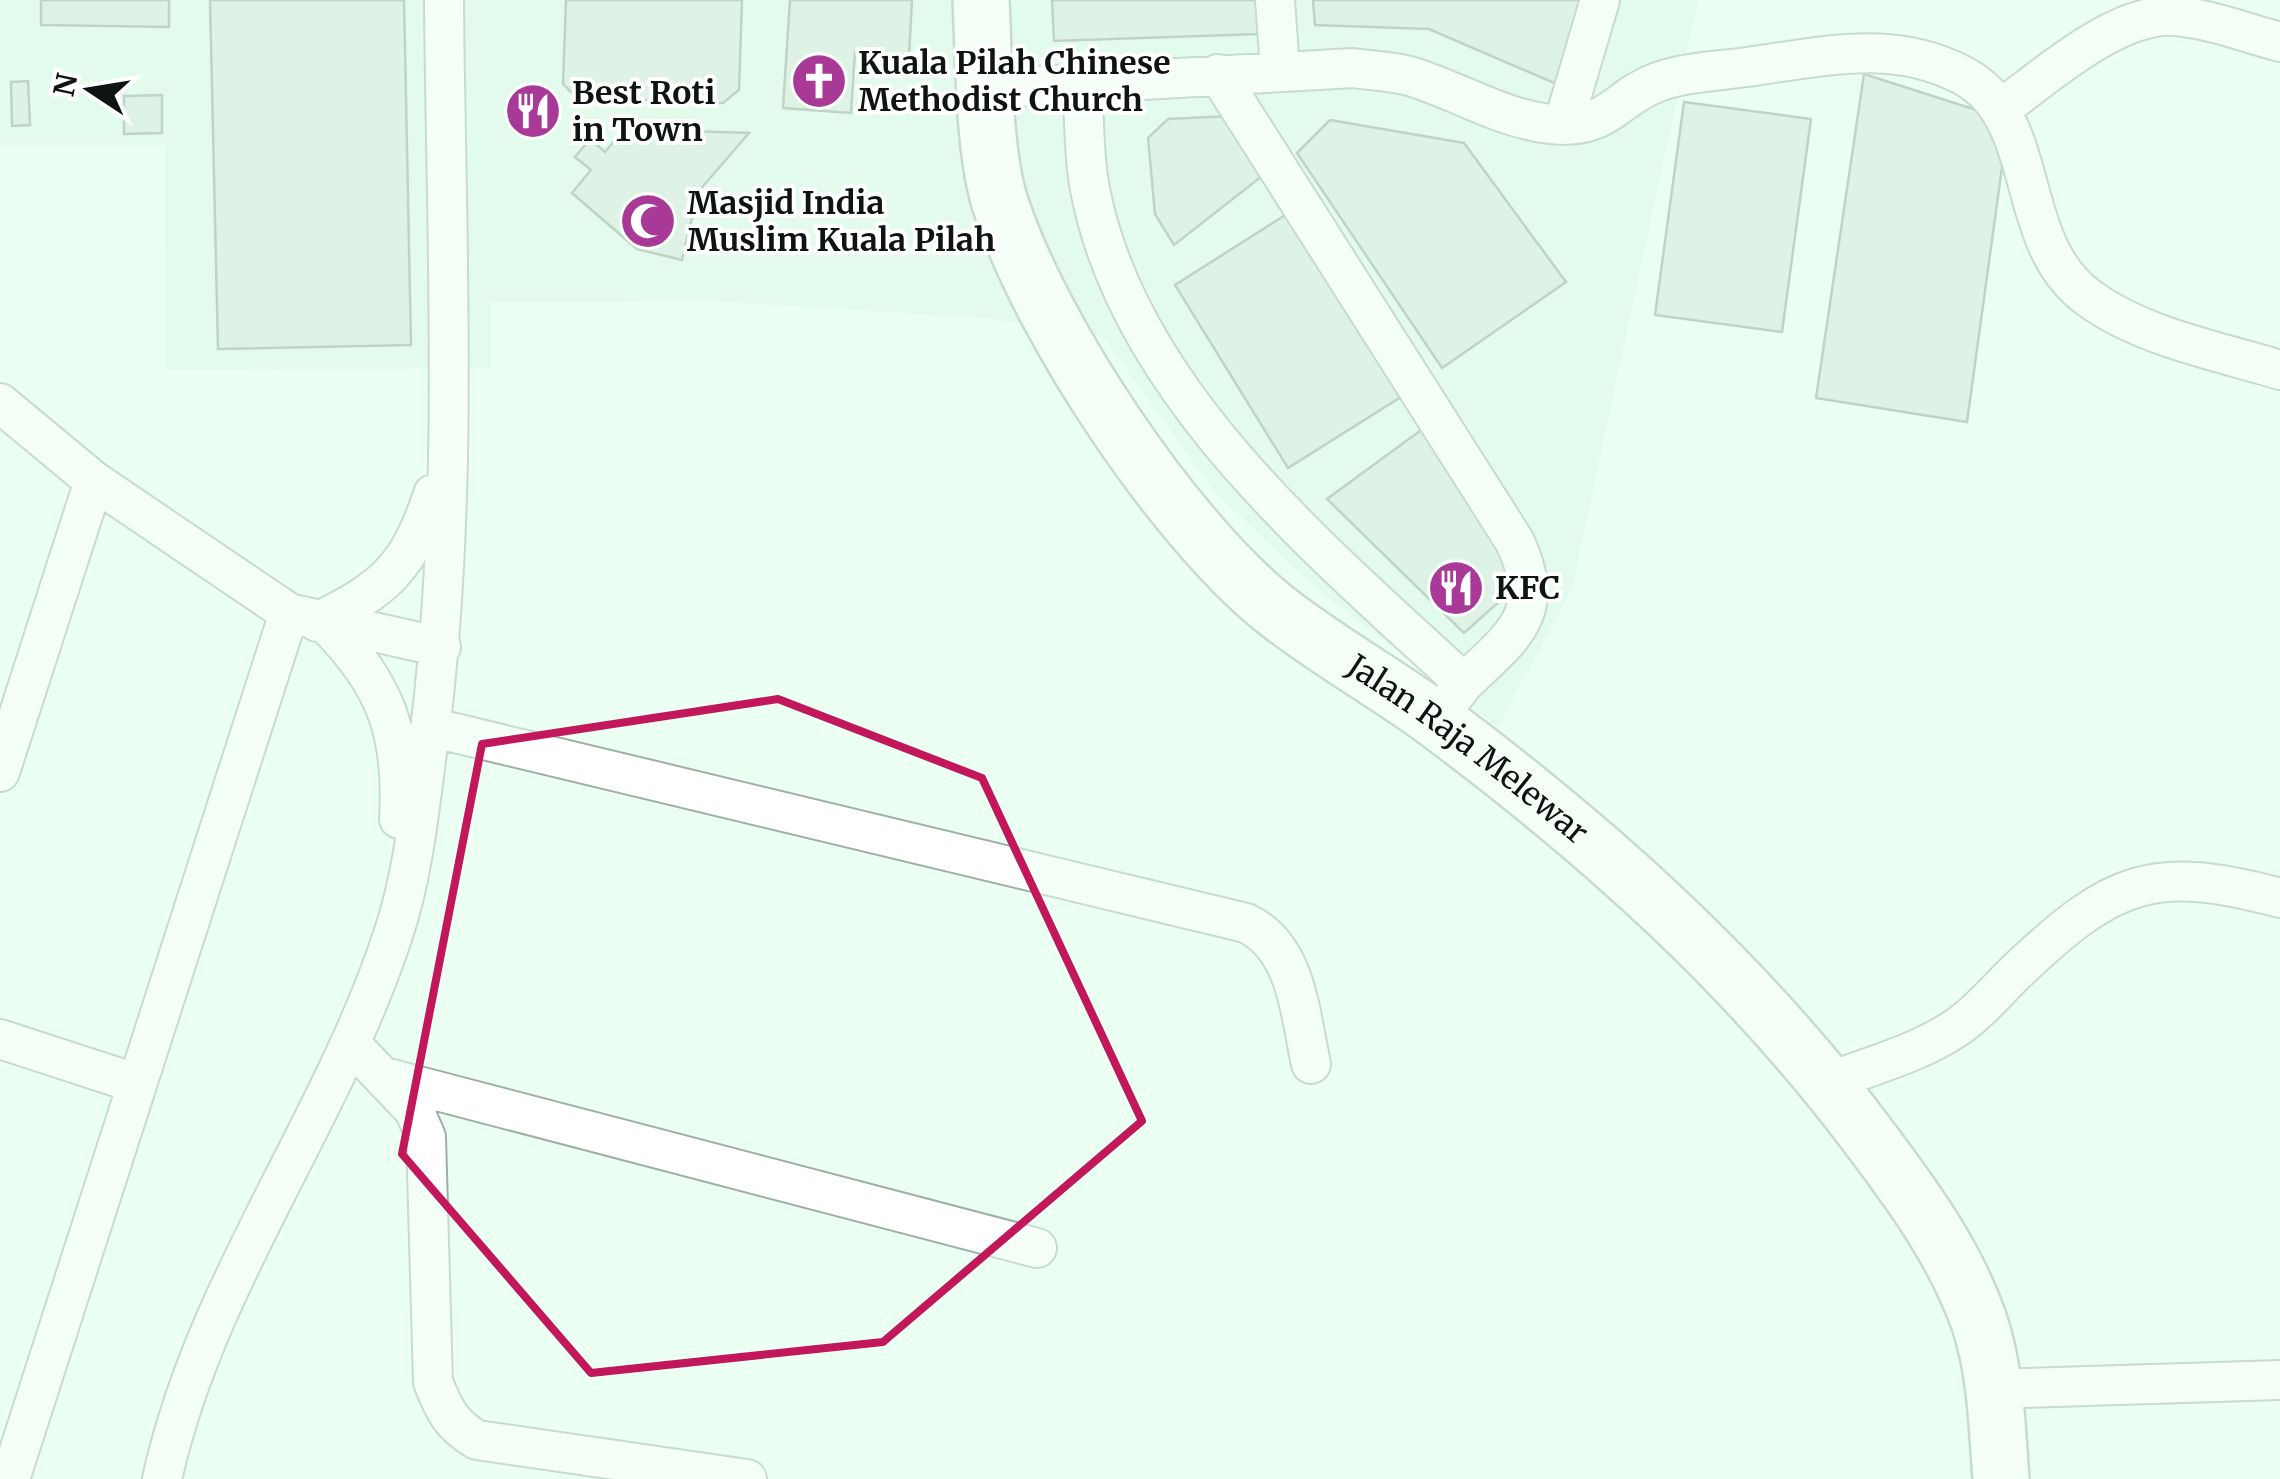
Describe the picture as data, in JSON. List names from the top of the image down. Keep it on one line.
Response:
{"streets":{"highway":["Jalan Raja Melewar"]},"places":{"church":["Kuala Pilah Chinese Methodist Church"],"restaurant":["Best Roti in Town","KFC"],"mosque":["Masjid India Muslim Kuala Pilah"]},"north":"left"}
